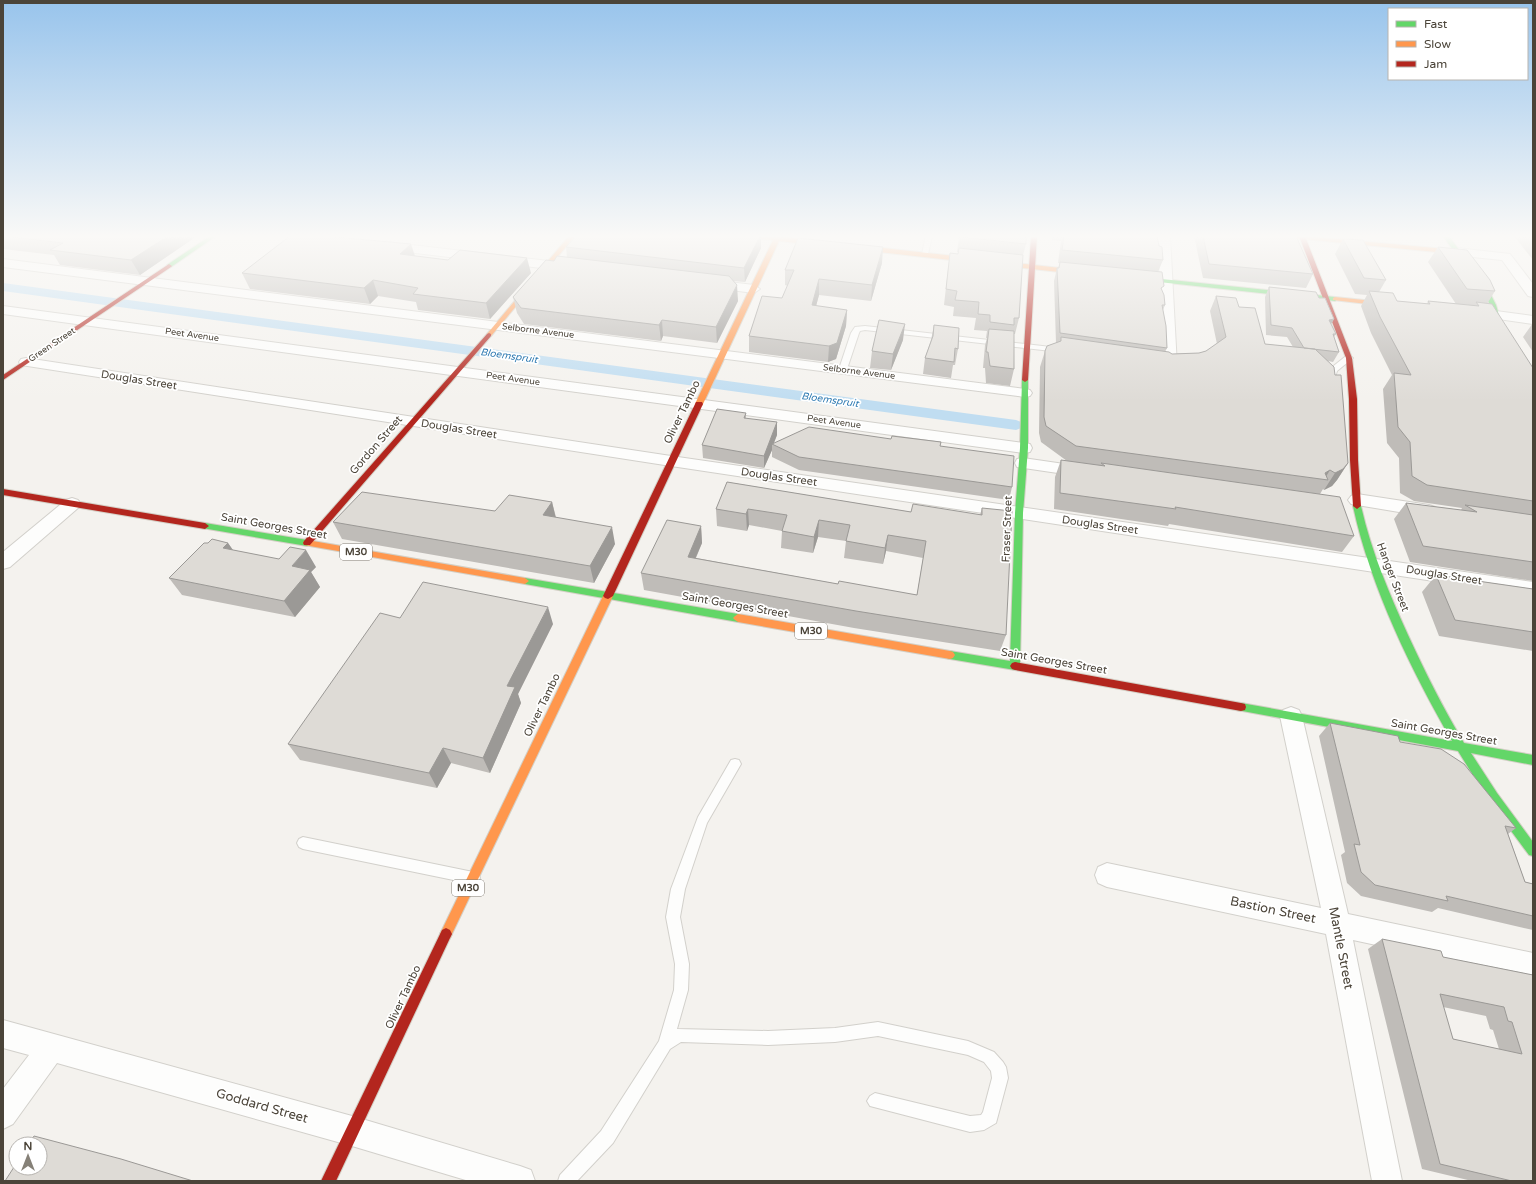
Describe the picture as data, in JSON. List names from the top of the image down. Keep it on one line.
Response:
{"streets":{"main road":["Green Street","Oliver Tambo","Gordon Street","Saint Georges Street","Fraser Street","M30","Hanger Street"],"street":["Selborne Avenue","Peet Avenue","Douglas Street","Bastion Street","Mantle Street","Goddard Street"]},"crossings":[["Selborne Avenue","Oliver Tambo"],["Selborne Avenue","Gordon Street"],["Selborne Avenue","Fraser Street"],["Peet Avenue","Green Street"],["Peet Avenue","Oliver Tambo"],["Peet Avenue","Gordon Street"],["Peet Avenue","Fraser Street"],["Green Street","Douglas Street"],["Douglas Street","Oliver Tambo"],["Douglas Street","Gordon Street"],["Douglas Street","Fraser Street"],["Douglas Street","Hanger Street"],["Oliver Tambo","Saint Georges Street"],["Oliver Tambo","Goddard Street"],["Gordon Street","Saint Georges Street"],["Saint Georges Street","Fraser Street"],["Saint Georges Street","Hanger Street"],["Saint Georges Street","Mantle Street"],["Bastion Street","Mantle Street"]],"water":["Bloemspruit"],"legend":["Fast","Slow","Jam"],"north":"top"}
